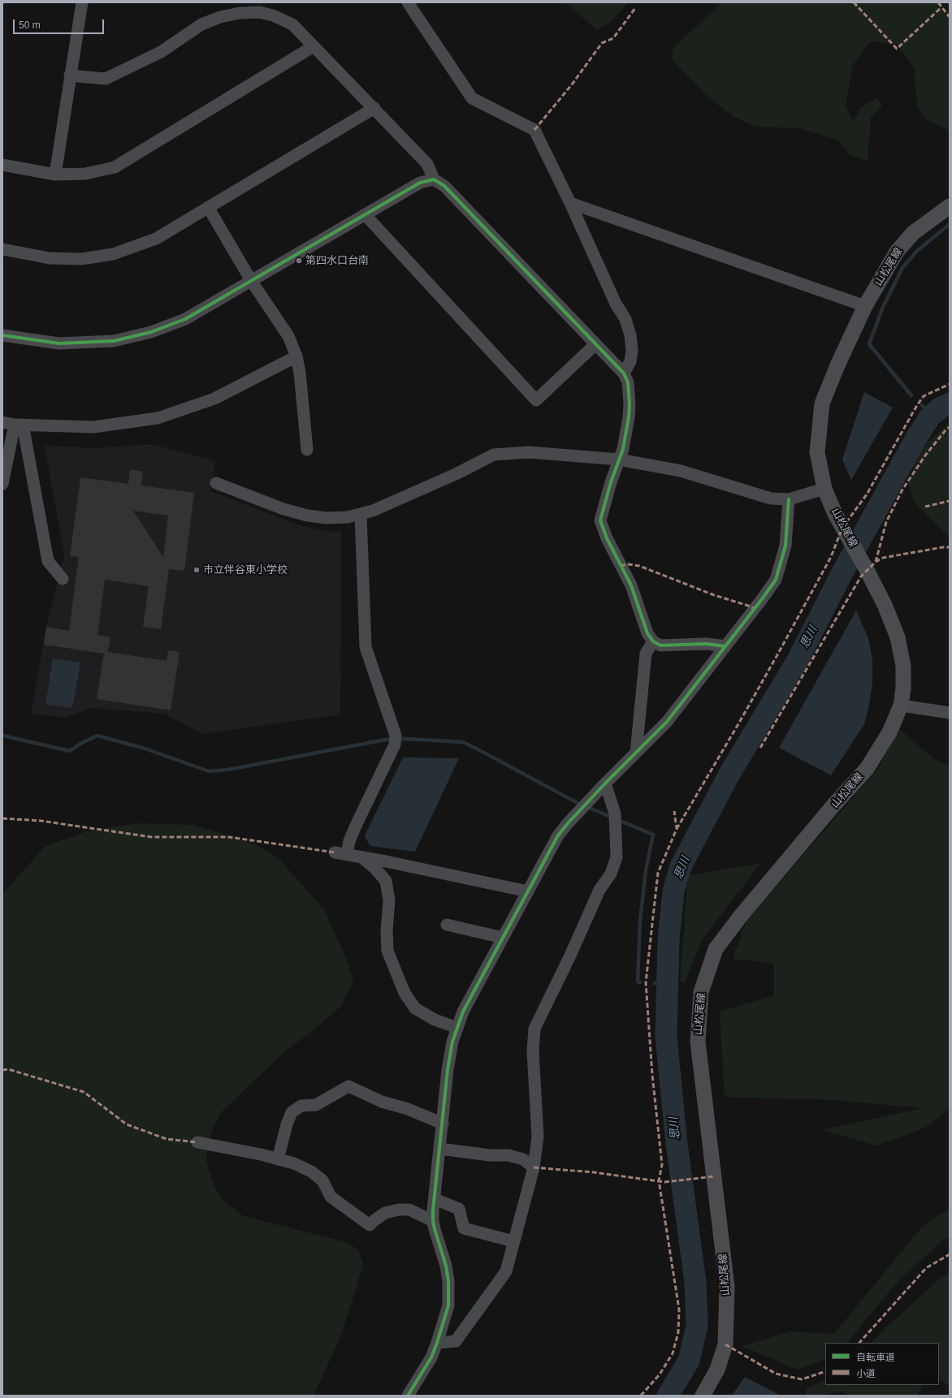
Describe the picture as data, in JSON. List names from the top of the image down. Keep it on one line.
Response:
{"streets":{"main road":["山松尾線"]},"water":["思川"],"places":["第四水口台南","市立伴谷東小学校"],"legend":["自転車道","小道"],"scale_bar":"50 m"}
